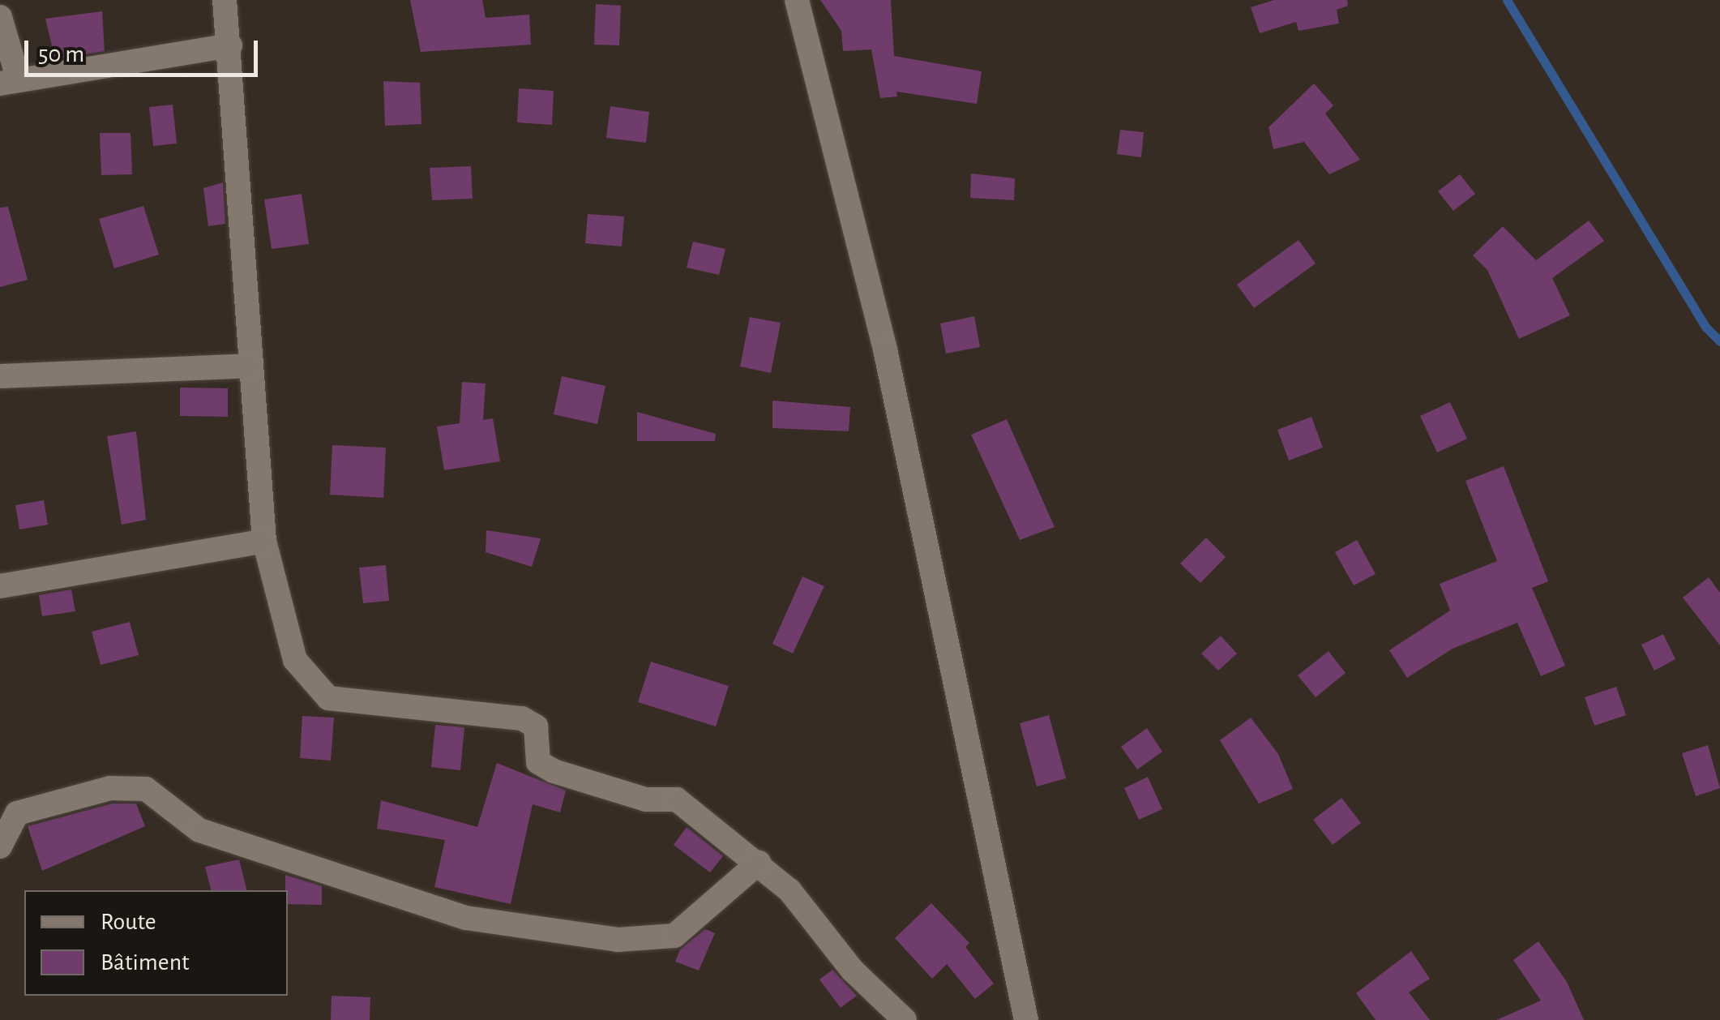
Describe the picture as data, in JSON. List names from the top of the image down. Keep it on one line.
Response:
{"legend":["Route","Bâtiment"],"scale_bar":"50 m"}
